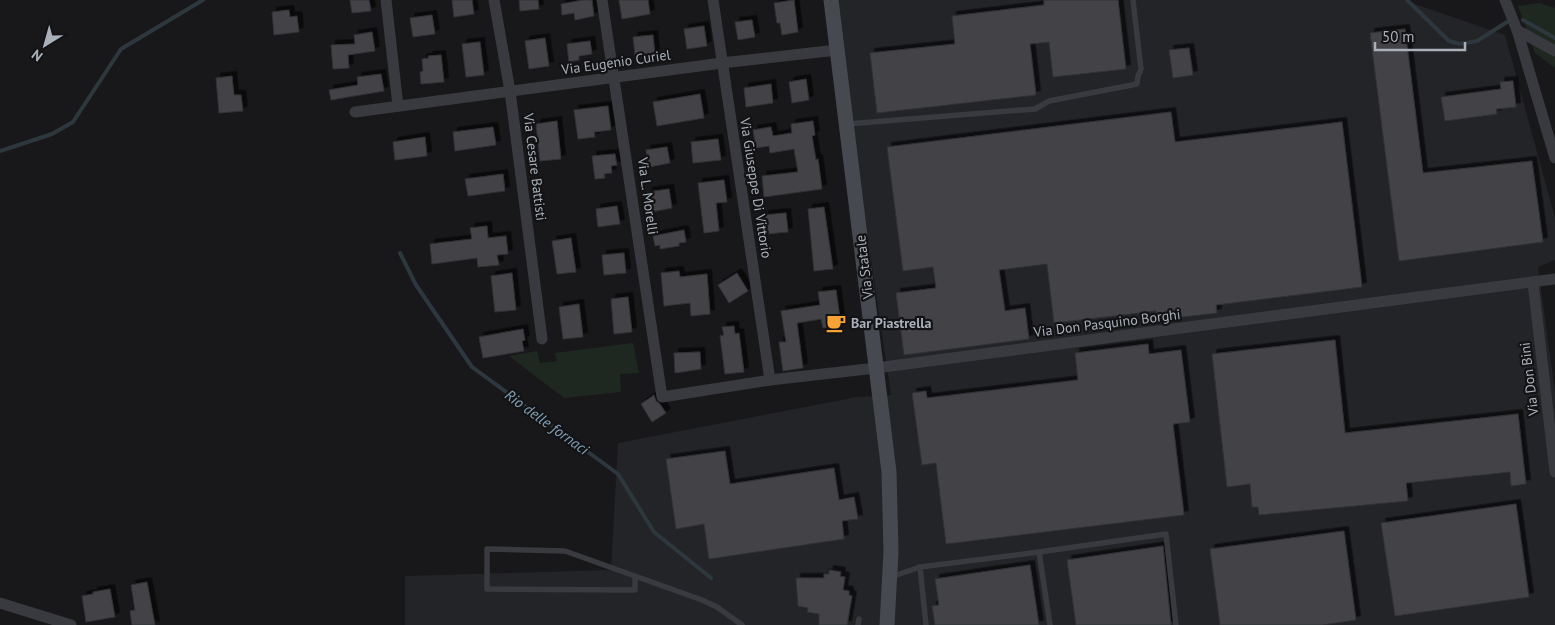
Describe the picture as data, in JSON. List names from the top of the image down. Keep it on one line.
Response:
{"streets":{"main road":["Via Statale"],"street":["Via Eugenio Curiel","Via Cesare Battisti","Via Giuseppe Di Vittorio","Via L. Morelli","Via Don Pasquino Borghi","Via Don Bini"]},"crossings":[["Via Eugenio Curiel","Via Cesare Battisti"],["Via Eugenio Curiel","Via Giuseppe Di Vittorio"],["Via Eugenio Curiel","Via L. Morelli"],["Via Eugenio Curiel","Via Statale"],["Via Giuseppe Di Vittorio","Via Don Pasquino Borghi"],["Via L. Morelli","Via Don Pasquino Borghi"],["Via Statale","Via Don Pasquino Borghi"],["Via Don Pasquino Borghi","Via Don Bini"]],"water":["Rio delle fornaci"],"places":{"cafe":["Bar Piastrella"]},"scale_bar":"50 m","north":"bottom left"}
